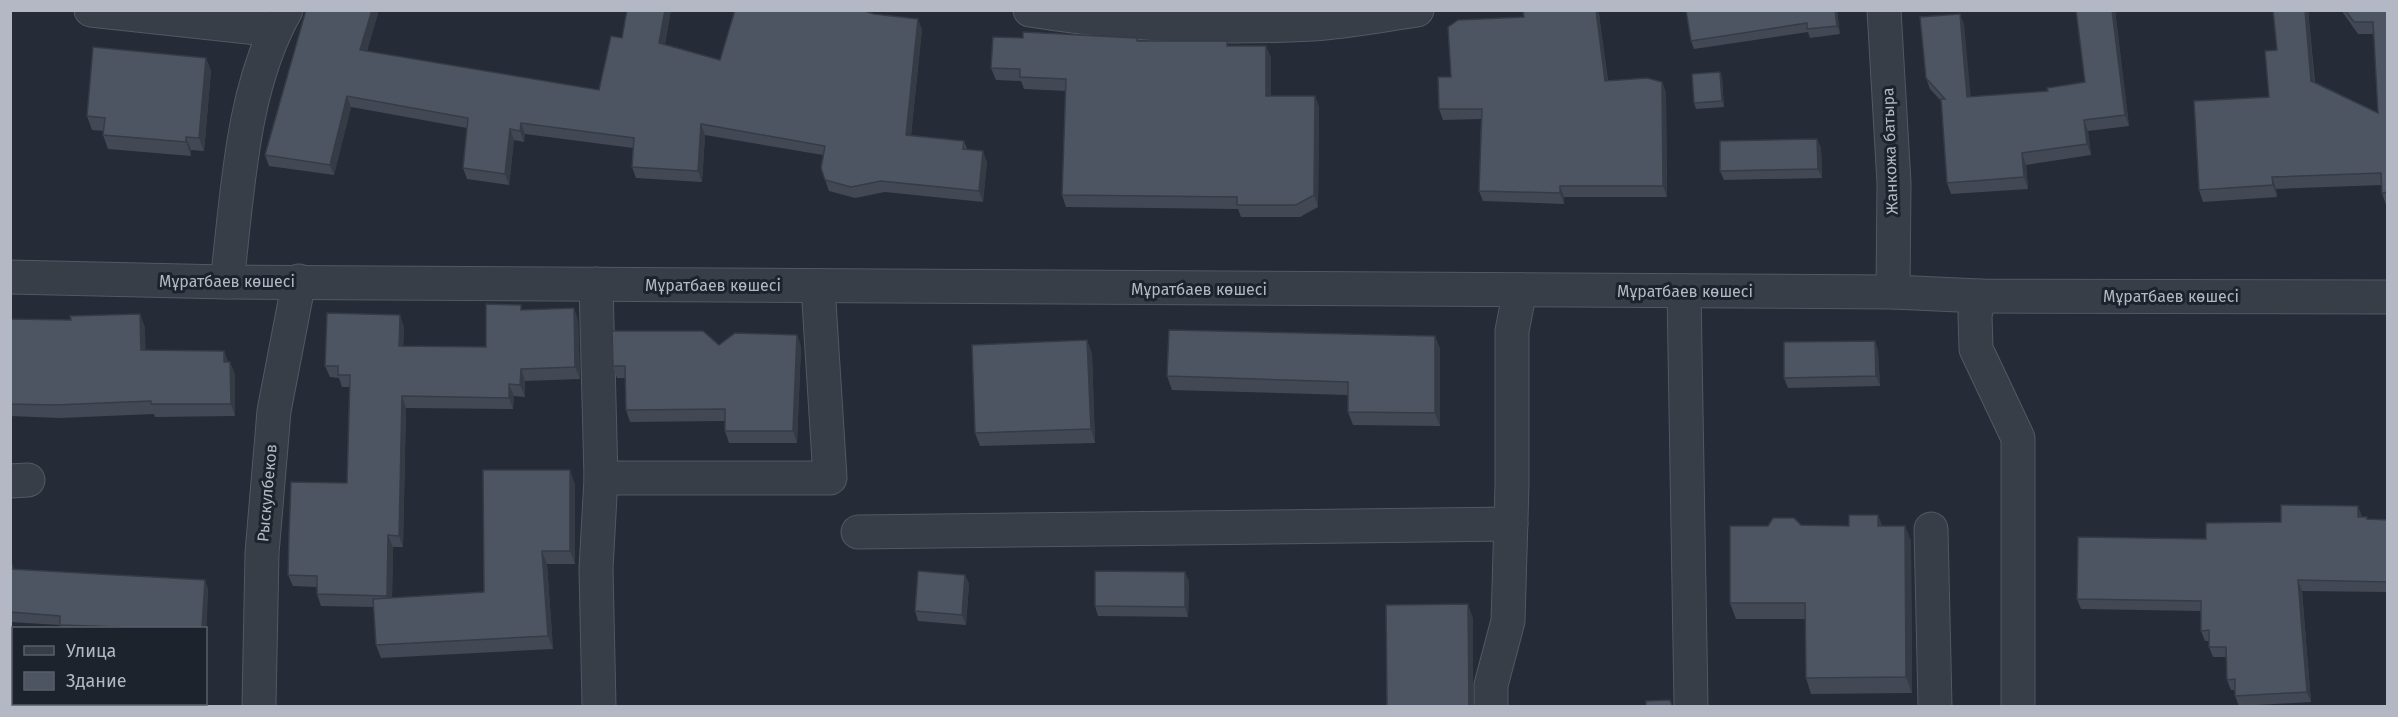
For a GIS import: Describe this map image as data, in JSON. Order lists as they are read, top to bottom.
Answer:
{
  "streets": {
    "street": ["Жанкожа батыра", "Мұратбаев көшесі", "Рыскулбеков"]
  },
  "crossings": [
    ["Жанкожа батыра", "Мұратбаев көшесі"],
    ["Мұратбаев көшесі", "Рыскулбеков"]
  ],
  "legend": ["Улица", "Здание"]
}
